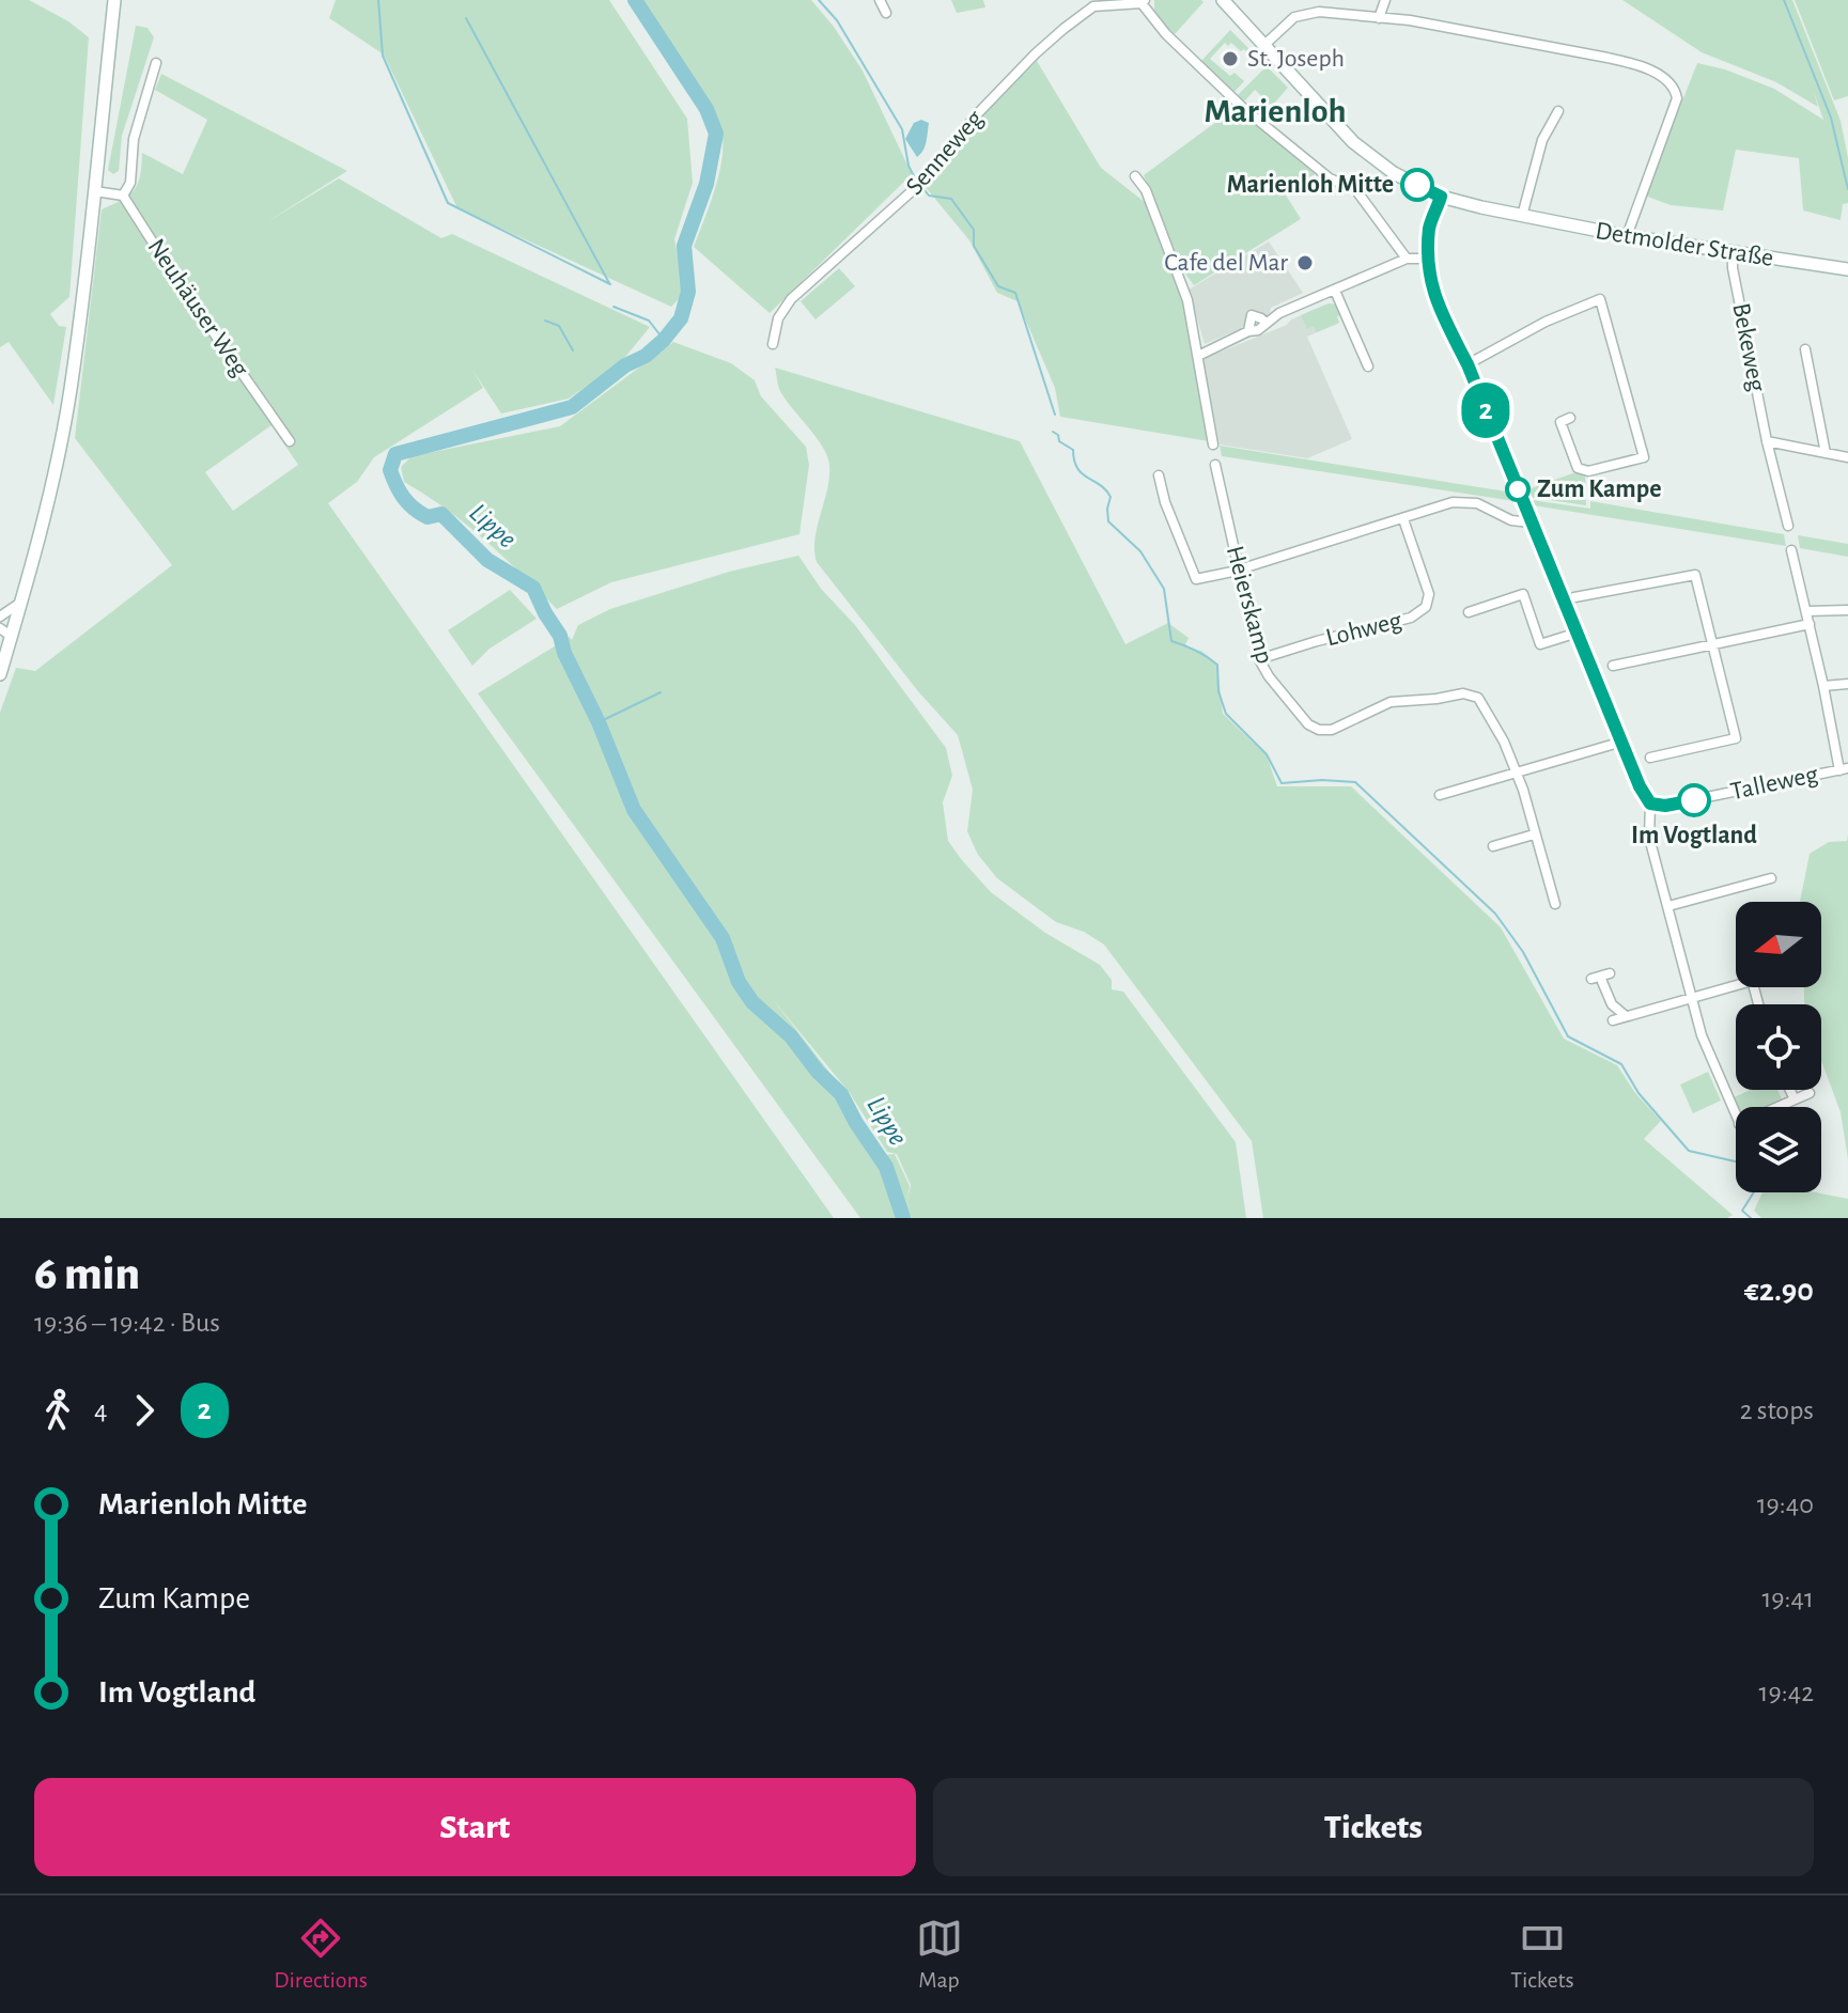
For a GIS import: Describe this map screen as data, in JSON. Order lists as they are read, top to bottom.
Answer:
{
  "streets": {
    "street": [
      "Senneweg",
      "Detmolder Straße",
      "Neuhäuser Weg",
      "Bekeweg",
      "Heierskamp",
      "Lohweg",
      "Talleweg"
    ]
  },
  "crossings": [
    ["Detmolder Straße", "Bekeweg"],
    ["Heierskamp", "Lohweg"]
  ],
  "districts": ["Marienloh"],
  "water": ["Lippe"],
  "places": [
    "St. Joseph",
    "Marienloh Mitte",
    "Cafe del Mar",
    "Zum Kampe",
    "Im Vogtland"
  ],
  "lines": ["bus line 2"],
  "north": "left",
  "page": {
    "on_map": "2",
    "heading": ["6 min", "19:36 – 19:42 · Bus", "€2.90"],
    "legs": ["4", "2", "2 stops"],
    "list": [
      {
        "name": "Marienloh Mitte",
        "value": "19:40"
      },
      {
        "name": "Zum Kampe",
        "value": "19:41"
      },
      {
        "name": "Im Vogtland",
        "value": "19:42"
      }
    ],
    "buttons": ["Start", "Tickets"],
    "tabs": ["Directions", "Map", "Tickets"]
  }
}
